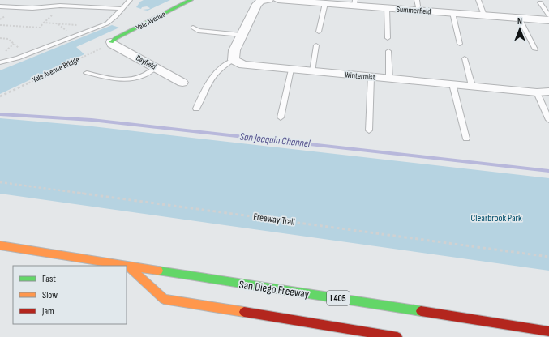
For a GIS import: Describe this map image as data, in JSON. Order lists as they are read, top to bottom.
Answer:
{
  "streets": {
    "main road": ["Yale Avenue", "San Diego Freeway", "I 405"],
    "street": ["Summerfield", "Bayfield", "Wintermist"],
    "path": ["Yale Avenue Bridge", "Freeway Trail"]
  },
  "crossings": [
    ["Yale Avenue", "Bayfield"],
    ["Yale Avenue", "Yale Avenue Bridge"],
    ["Bayfield", "Yale Avenue Bridge"]
  ],
  "water": ["San Joaquin Channel"],
  "parks": ["Clearbrook Park"],
  "legend": ["Fast", "Slow", "Jam"],
  "north": "top"
}
